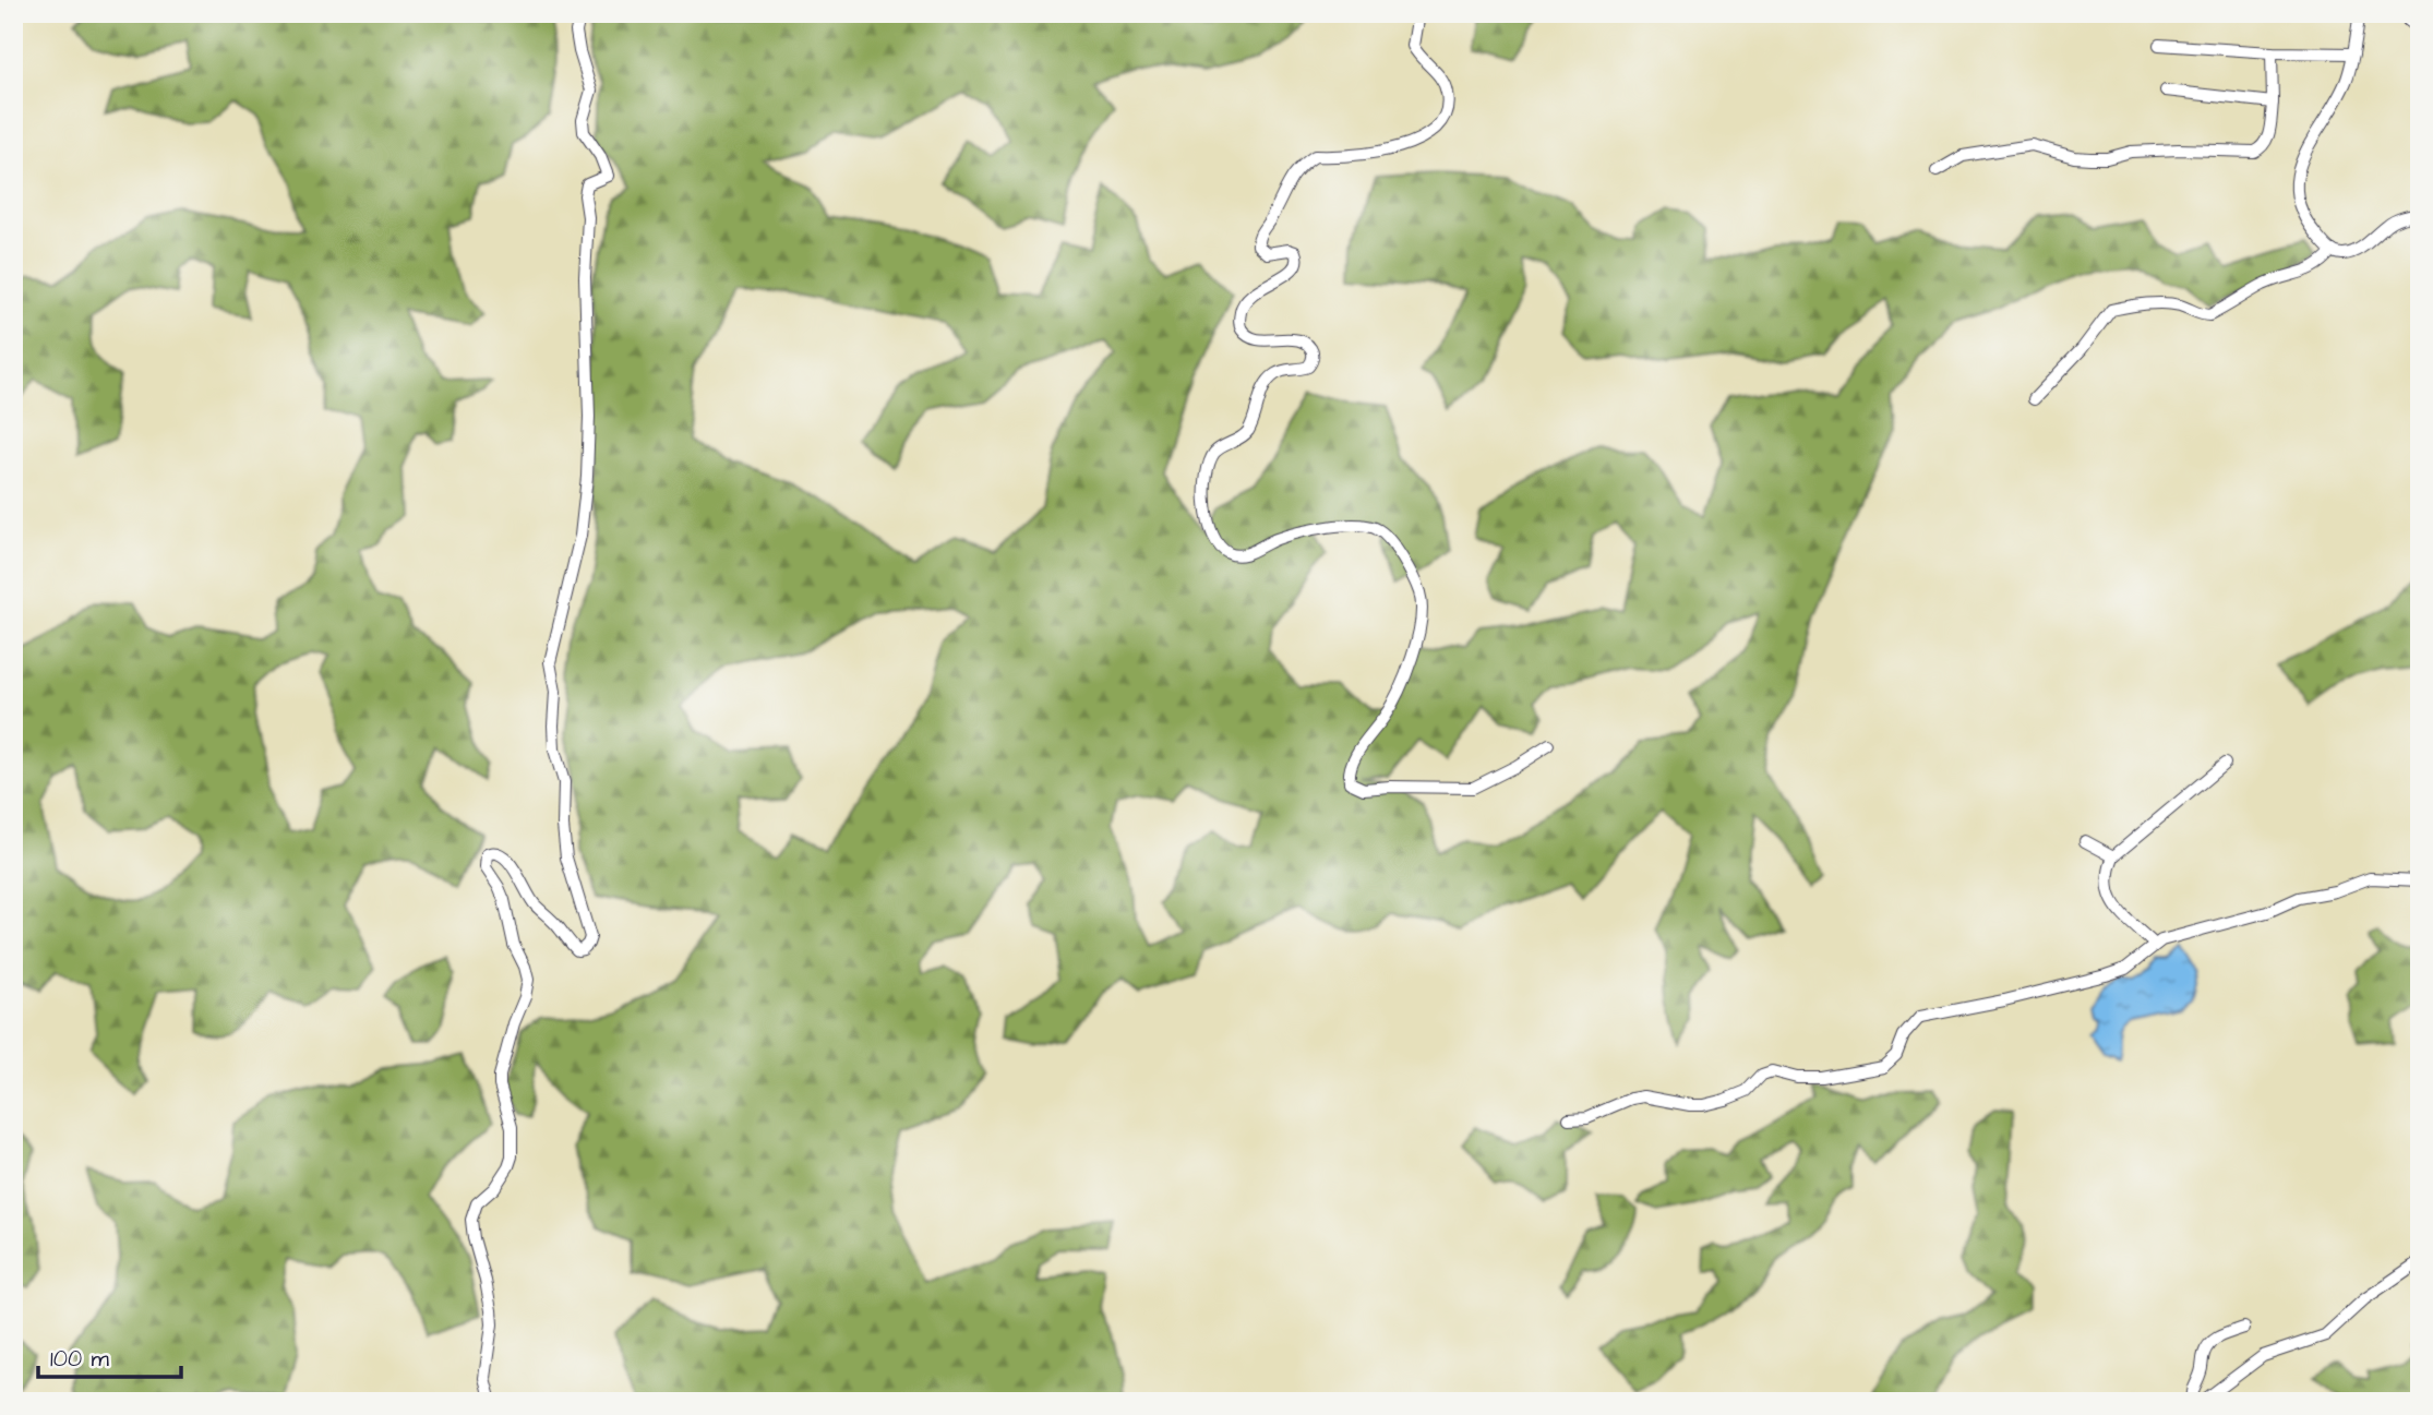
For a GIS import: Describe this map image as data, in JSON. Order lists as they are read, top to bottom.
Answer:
{
  "scale_bar": "100 m"
}
